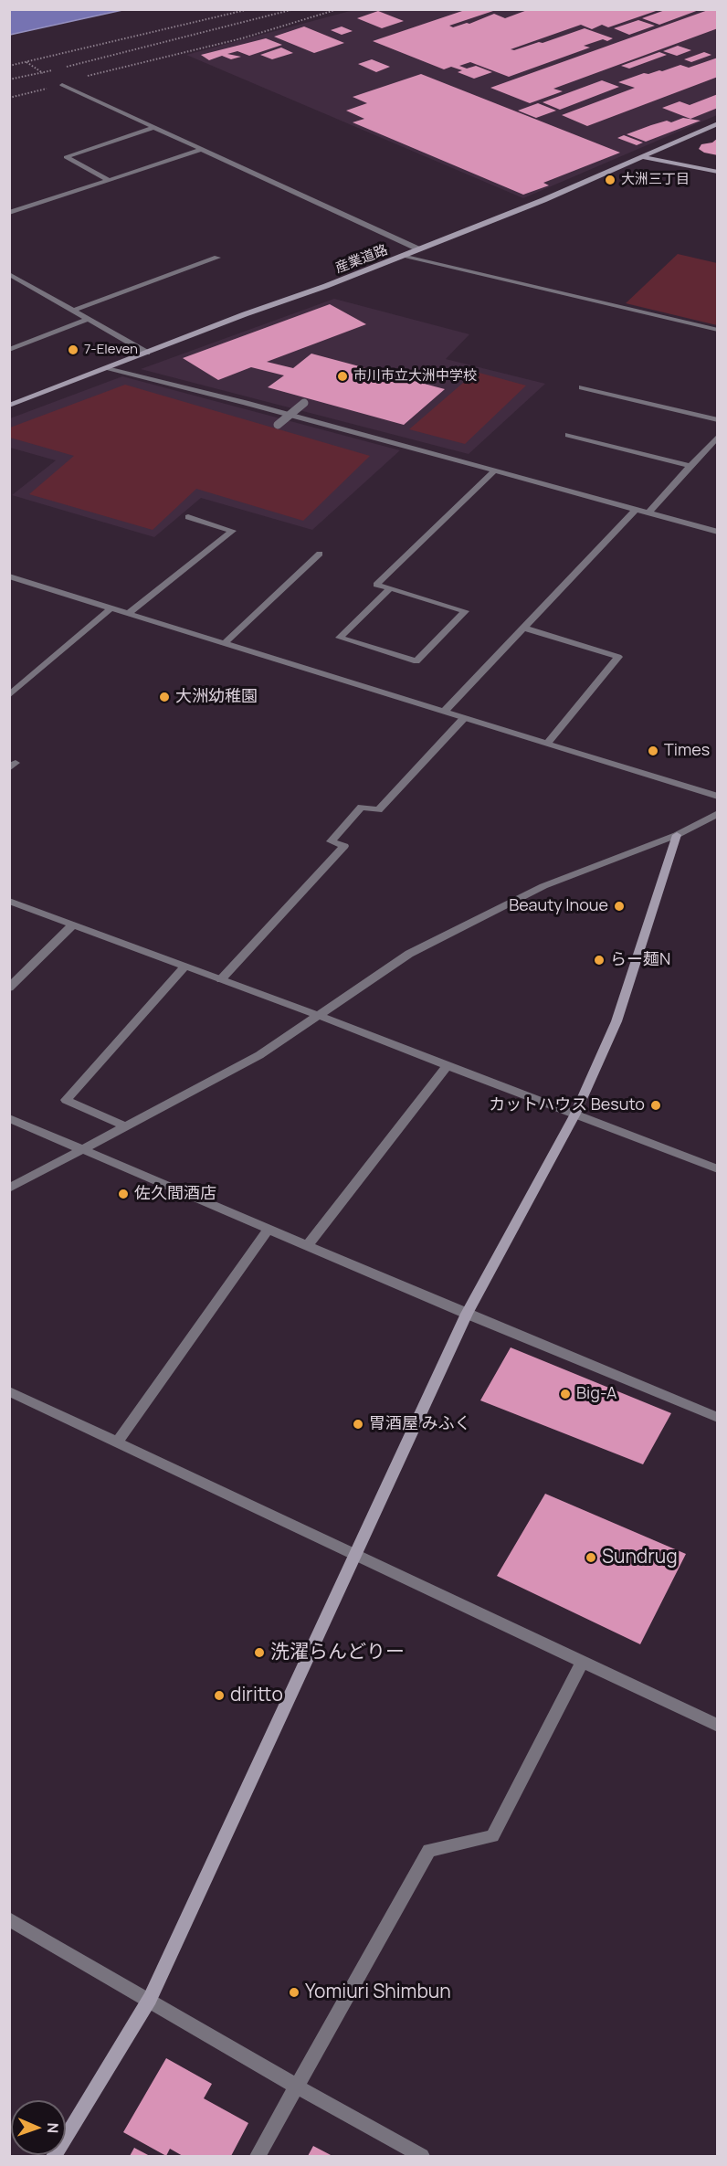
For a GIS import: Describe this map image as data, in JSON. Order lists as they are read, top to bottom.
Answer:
{
  "streets": {
    "street": ["産業道路"]
  },
  "places": [
    "大洲三丁目",
    "7-Eleven",
    "市川市立大洲中学校",
    "大洲幼稚園",
    "Times",
    "Beauty Inoue",
    "らー麺N",
    "カットハウス Besuto",
    "佐久間酒店",
    "Big-A",
    "胃酒屋 みふく",
    "Sundrug",
    "洗濯らんどりー",
    "diritto",
    "Yomiuri Shimbun"
  ],
  "north": "right"
}
